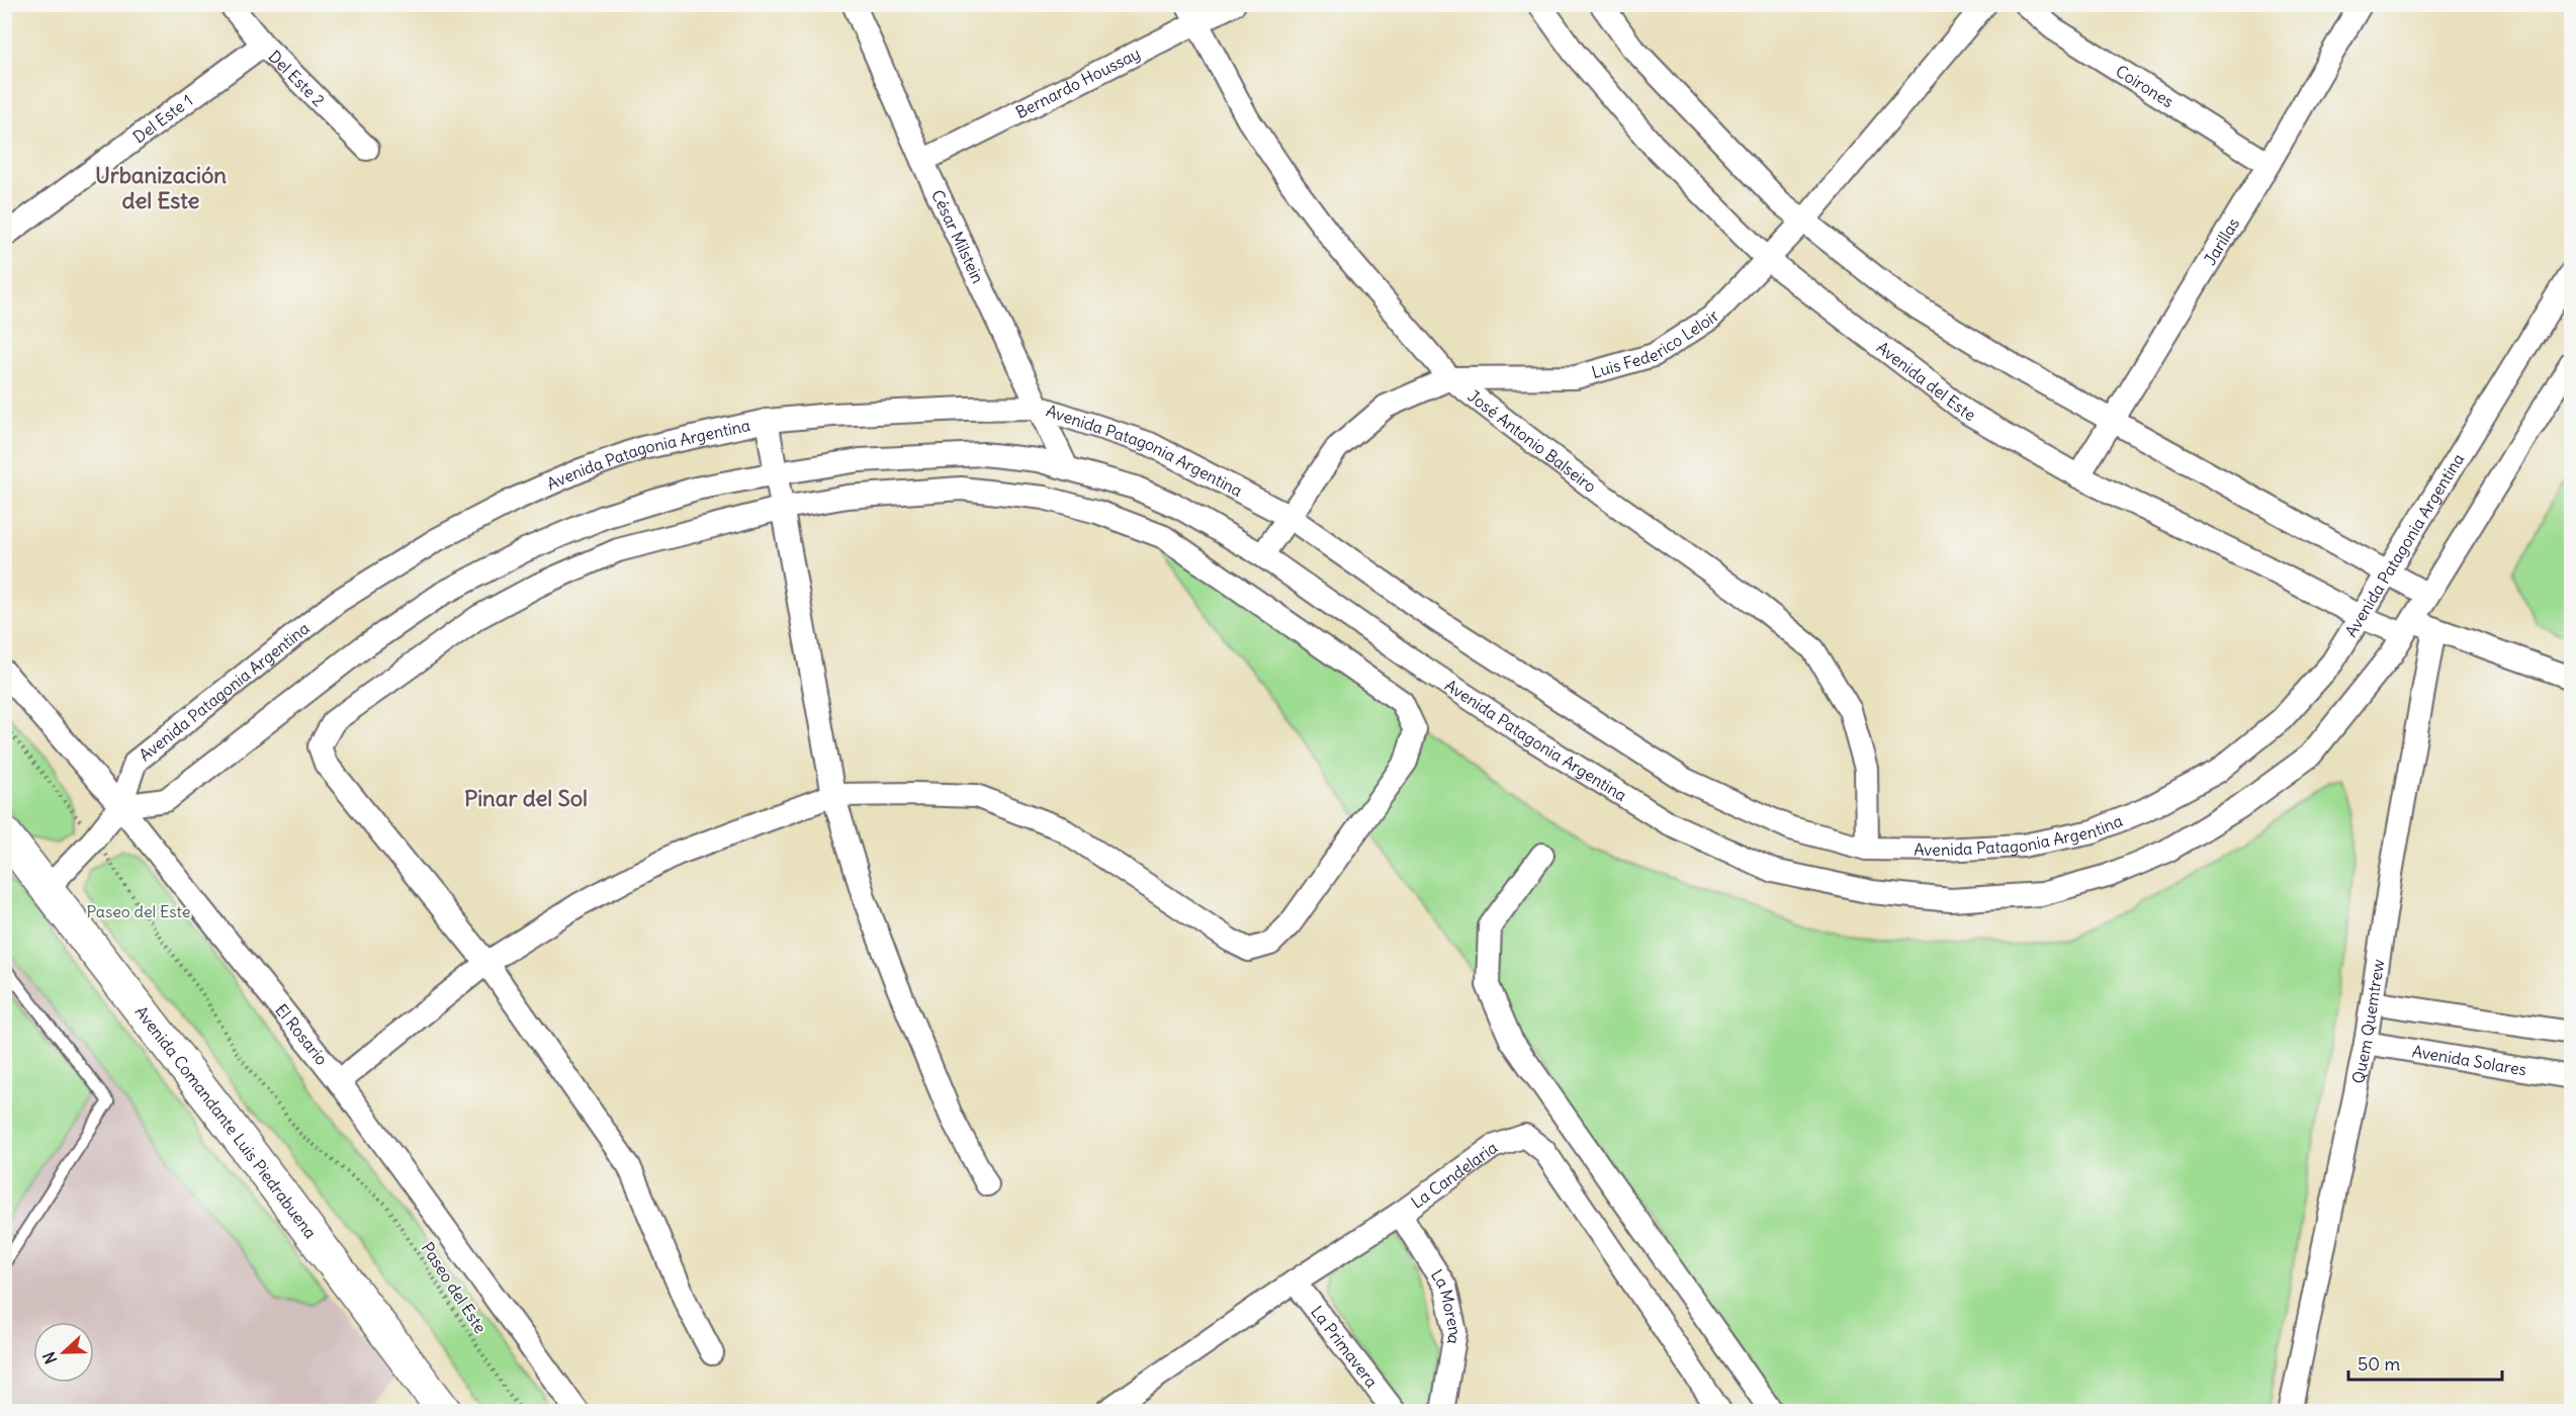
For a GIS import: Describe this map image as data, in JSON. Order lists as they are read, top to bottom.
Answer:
{
  "streets": {
    "main road": ["Avenida Comandante Luis Piedrabuena"],
    "street": [
      "Del Este 2",
      "Bernardo Houssay",
      "Coirones",
      "Del Este 1",
      "César Milstein",
      "Jarillas",
      "Luis Federico Leloir",
      "Avenida del Este",
      "José Antonio Balseiro",
      "Avenida Patagonia Argentina",
      "Quem Quemtrew",
      "El Rosario",
      "Avenida Solares",
      "La Candelaria",
      "La Morena",
      "La Primavera"
    ],
    "path": ["Paseo del Este"]
  },
  "crossings": [
    ["Del Este 2", "Del Este 1"],
    ["Bernardo Houssay", "César Milstein"],
    ["Bernardo Houssay", "José Antonio Balseiro"],
    ["Coirones", "Jarillas"],
    ["César Milstein", "Avenida Patagonia Argentina"],
    ["Jarillas", "Avenida del Este"],
    ["Luis Federico Leloir", "Avenida del Este"],
    ["Luis Federico Leloir", "José Antonio Balseiro"],
    ["Luis Federico Leloir", "Avenida Patagonia Argentina"],
    ["Avenida del Este", "Avenida Patagonia Argentina"],
    ["Avenida del Este", "Quem Quemtrew"],
    ["José Antonio Balseiro", "Avenida Patagonia Argentina"],
    ["Avenida Patagonia Argentina", "El Rosario"],
    ["Quem Quemtrew", "Avenida Solares"],
    ["La Candelaria", "La Morena"],
    ["La Candelaria", "La Primavera"]
  ],
  "districts": ["Urbanización del Este", "Pinar del Sol"],
  "parks": ["Paseo del Este"],
  "scale_bar": "50 m",
  "north": "left"
}
